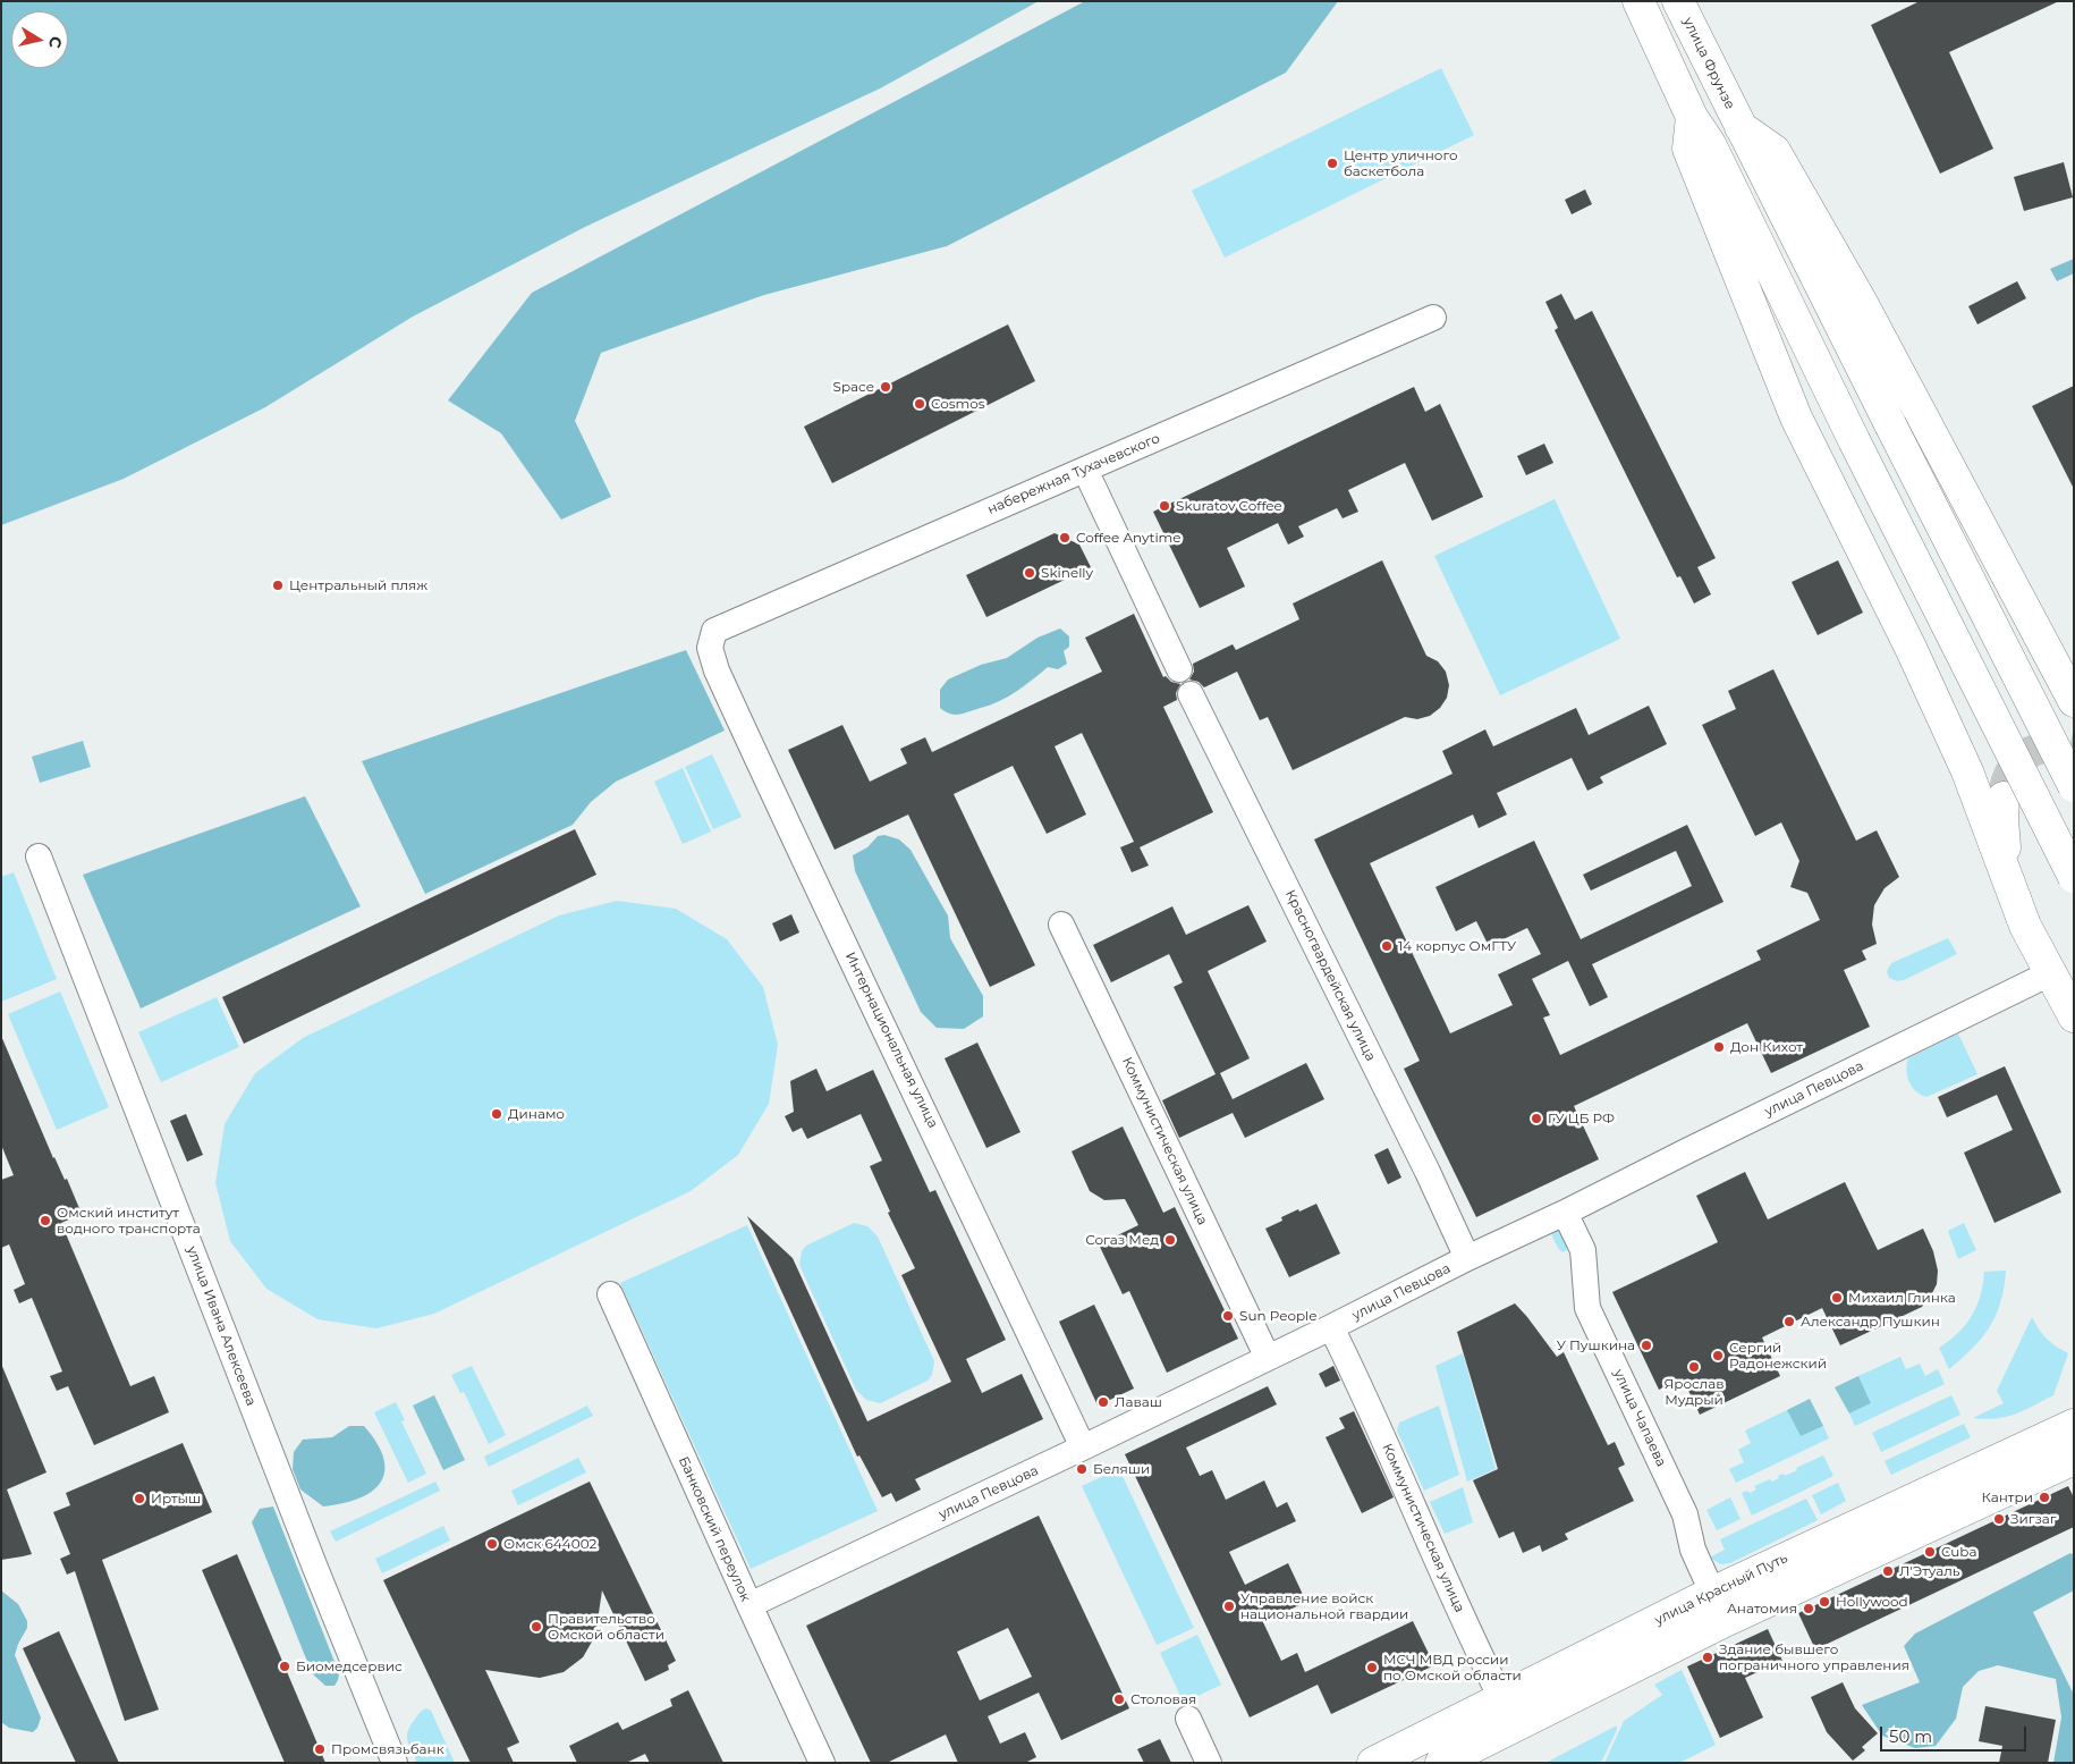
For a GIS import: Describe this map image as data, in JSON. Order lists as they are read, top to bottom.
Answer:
{
  "streets": {
    "main road": ["улица Фрунзе", "улица Красный Путь"],
    "street": [
      "набережная Тухачевского",
      "Красногвардейская улица",
      "Интернациональная улица",
      "улица Певцова",
      "Коммунистическая улица",
      "улица Ивана Алексеева",
      "улица Чапаева",
      "Банковский переулок"
    ]
  },
  "crossings": [
    ["набережная Тухачевского", "Интернациональная улица"],
    ["Красногвардейская улица", "улица Певцова"],
    ["Интернациональная улица", "улица Певцова"],
    ["улица Певцова", "Коммунистическая улица"],
    ["улица Певцова", "улица Чапаева"],
    ["улица Певцова", "Банковский переулок"],
    ["Коммунистическая улица", "улица Красный Путь"],
    ["улица Чапаева", "улица Красный Путь"]
  ],
  "places": [
    "Центр уличного баскетбола",
    "Space",
    "Cosmos",
    "Skuratov Coffee",
    "Coffee Anytime",
    "Skinelly",
    "Центральный пляж",
    "14 корпус ОмГТУ",
    "Дон Кихот",
    "Динамо",
    "ГУ ЦБ РФ",
    "Омский институт водного транспорта",
    "Согаз Мед",
    "Михаил Глинка",
    "Sun People",
    "Александр Пушкин",
    "У Пушкина",
    "Сергий Радонежский",
    "Ярослав Мудрый",
    "Лаваш",
    "Беляши",
    "Кантри",
    "Иртыш",
    "Зигзаг",
    "Омск 644002",
    "Cuba",
    "Л'Этуаль",
    "Hollywood",
    "Управление войск национальной гвардии",
    "Анатомия",
    "Правительство Омской области",
    "Здание бывшего пограничного управления",
    "Биомедсервис",
    "МСЧ МВД россии по Омской области",
    "Столовая",
    "Промсвязьбанк"
  ],
  "scale_bar": "50 m",
  "north": "right"
}
